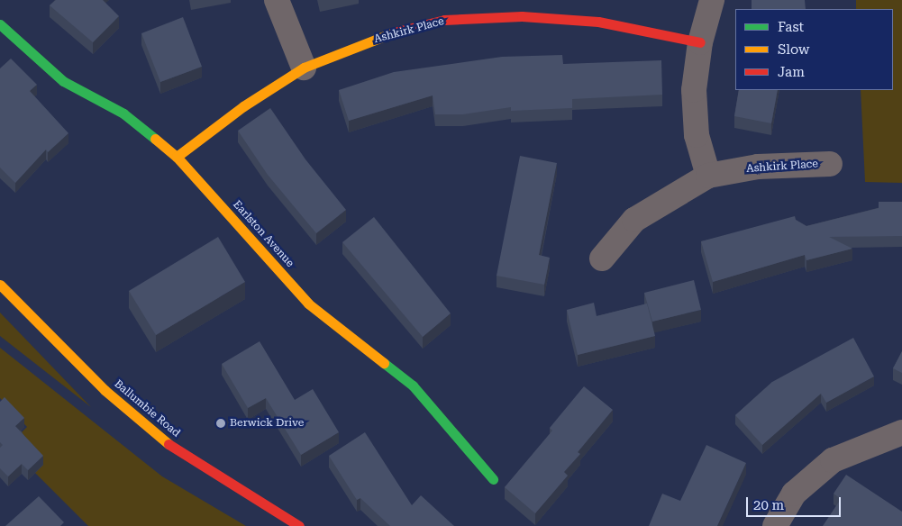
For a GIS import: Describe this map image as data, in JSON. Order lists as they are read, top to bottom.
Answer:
{
  "streets": {
    "street": ["Ashkirk Place", "Earlston Avenue", "Ballumbie Road"]
  },
  "crossings": [
    ["Ashkirk Place", "Earlston Avenue"]
  ],
  "places": ["Berwick Drive"],
  "legend": ["Fast", "Slow", "Jam"],
  "scale_bar": "20 m"
}
